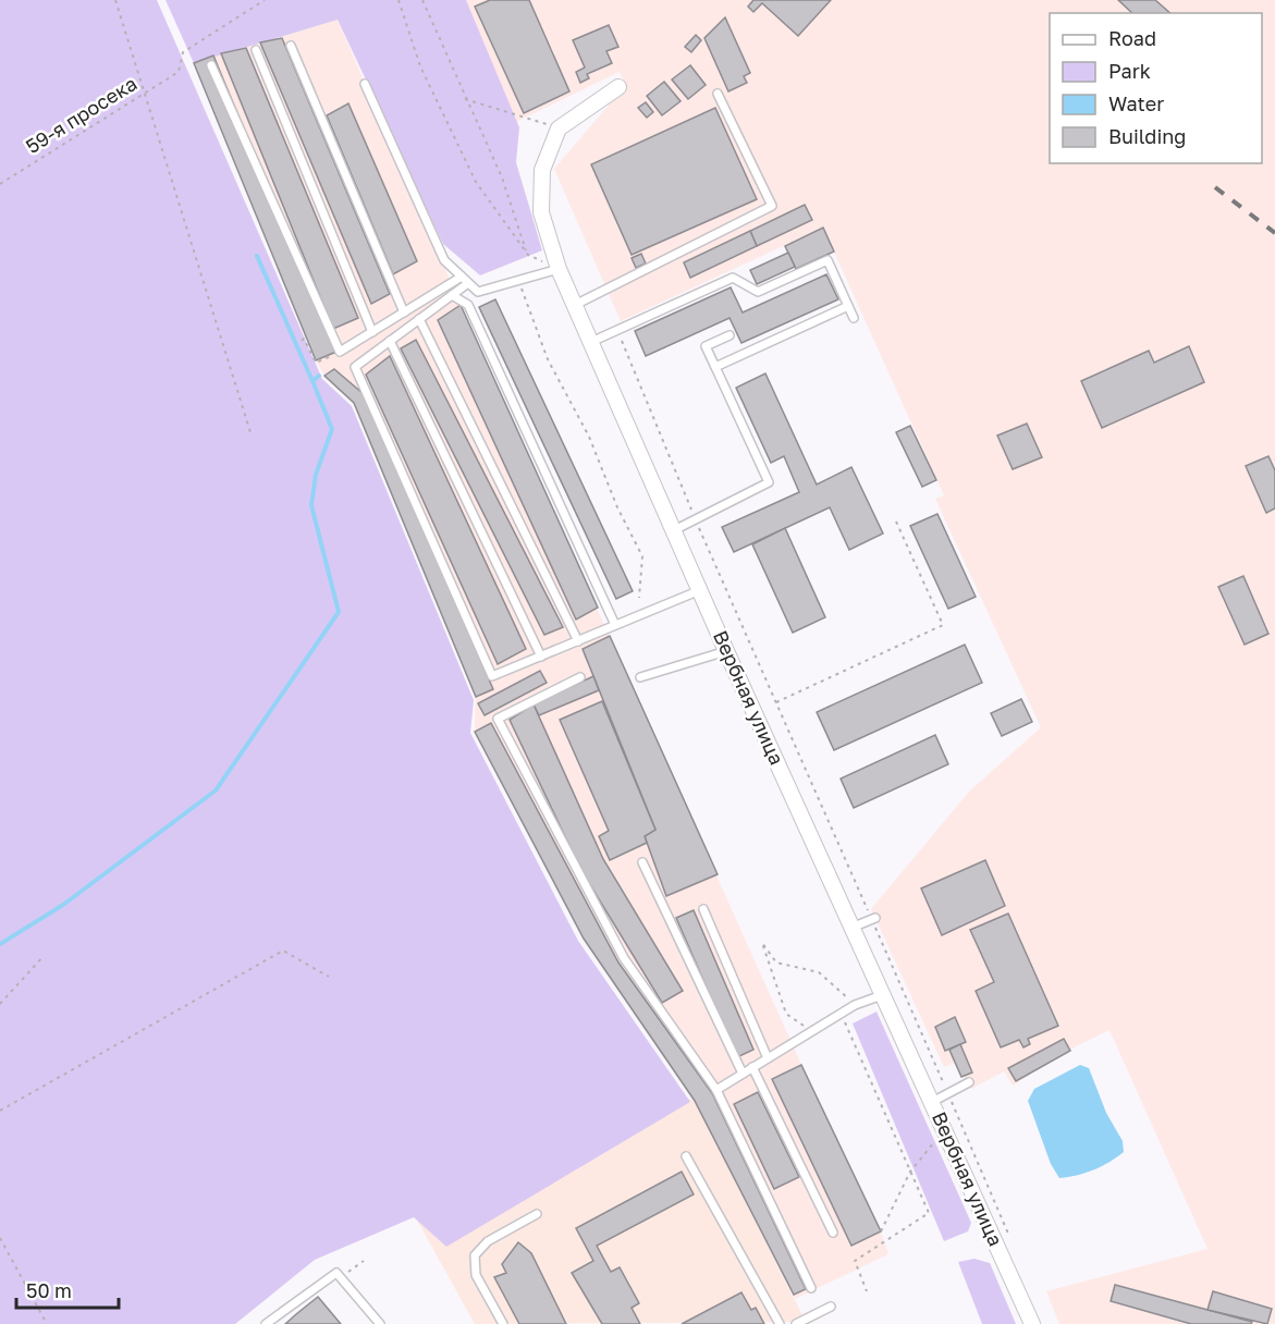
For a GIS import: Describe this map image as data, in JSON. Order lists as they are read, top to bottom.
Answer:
{
  "streets": {
    "street": ["Вербная улица"],
    "path": ["59-я просека"]
  },
  "legend": [
    "Road",
    "Park",
    "Water",
    "Building"
  ],
  "scale_bar": "50 m"
}
